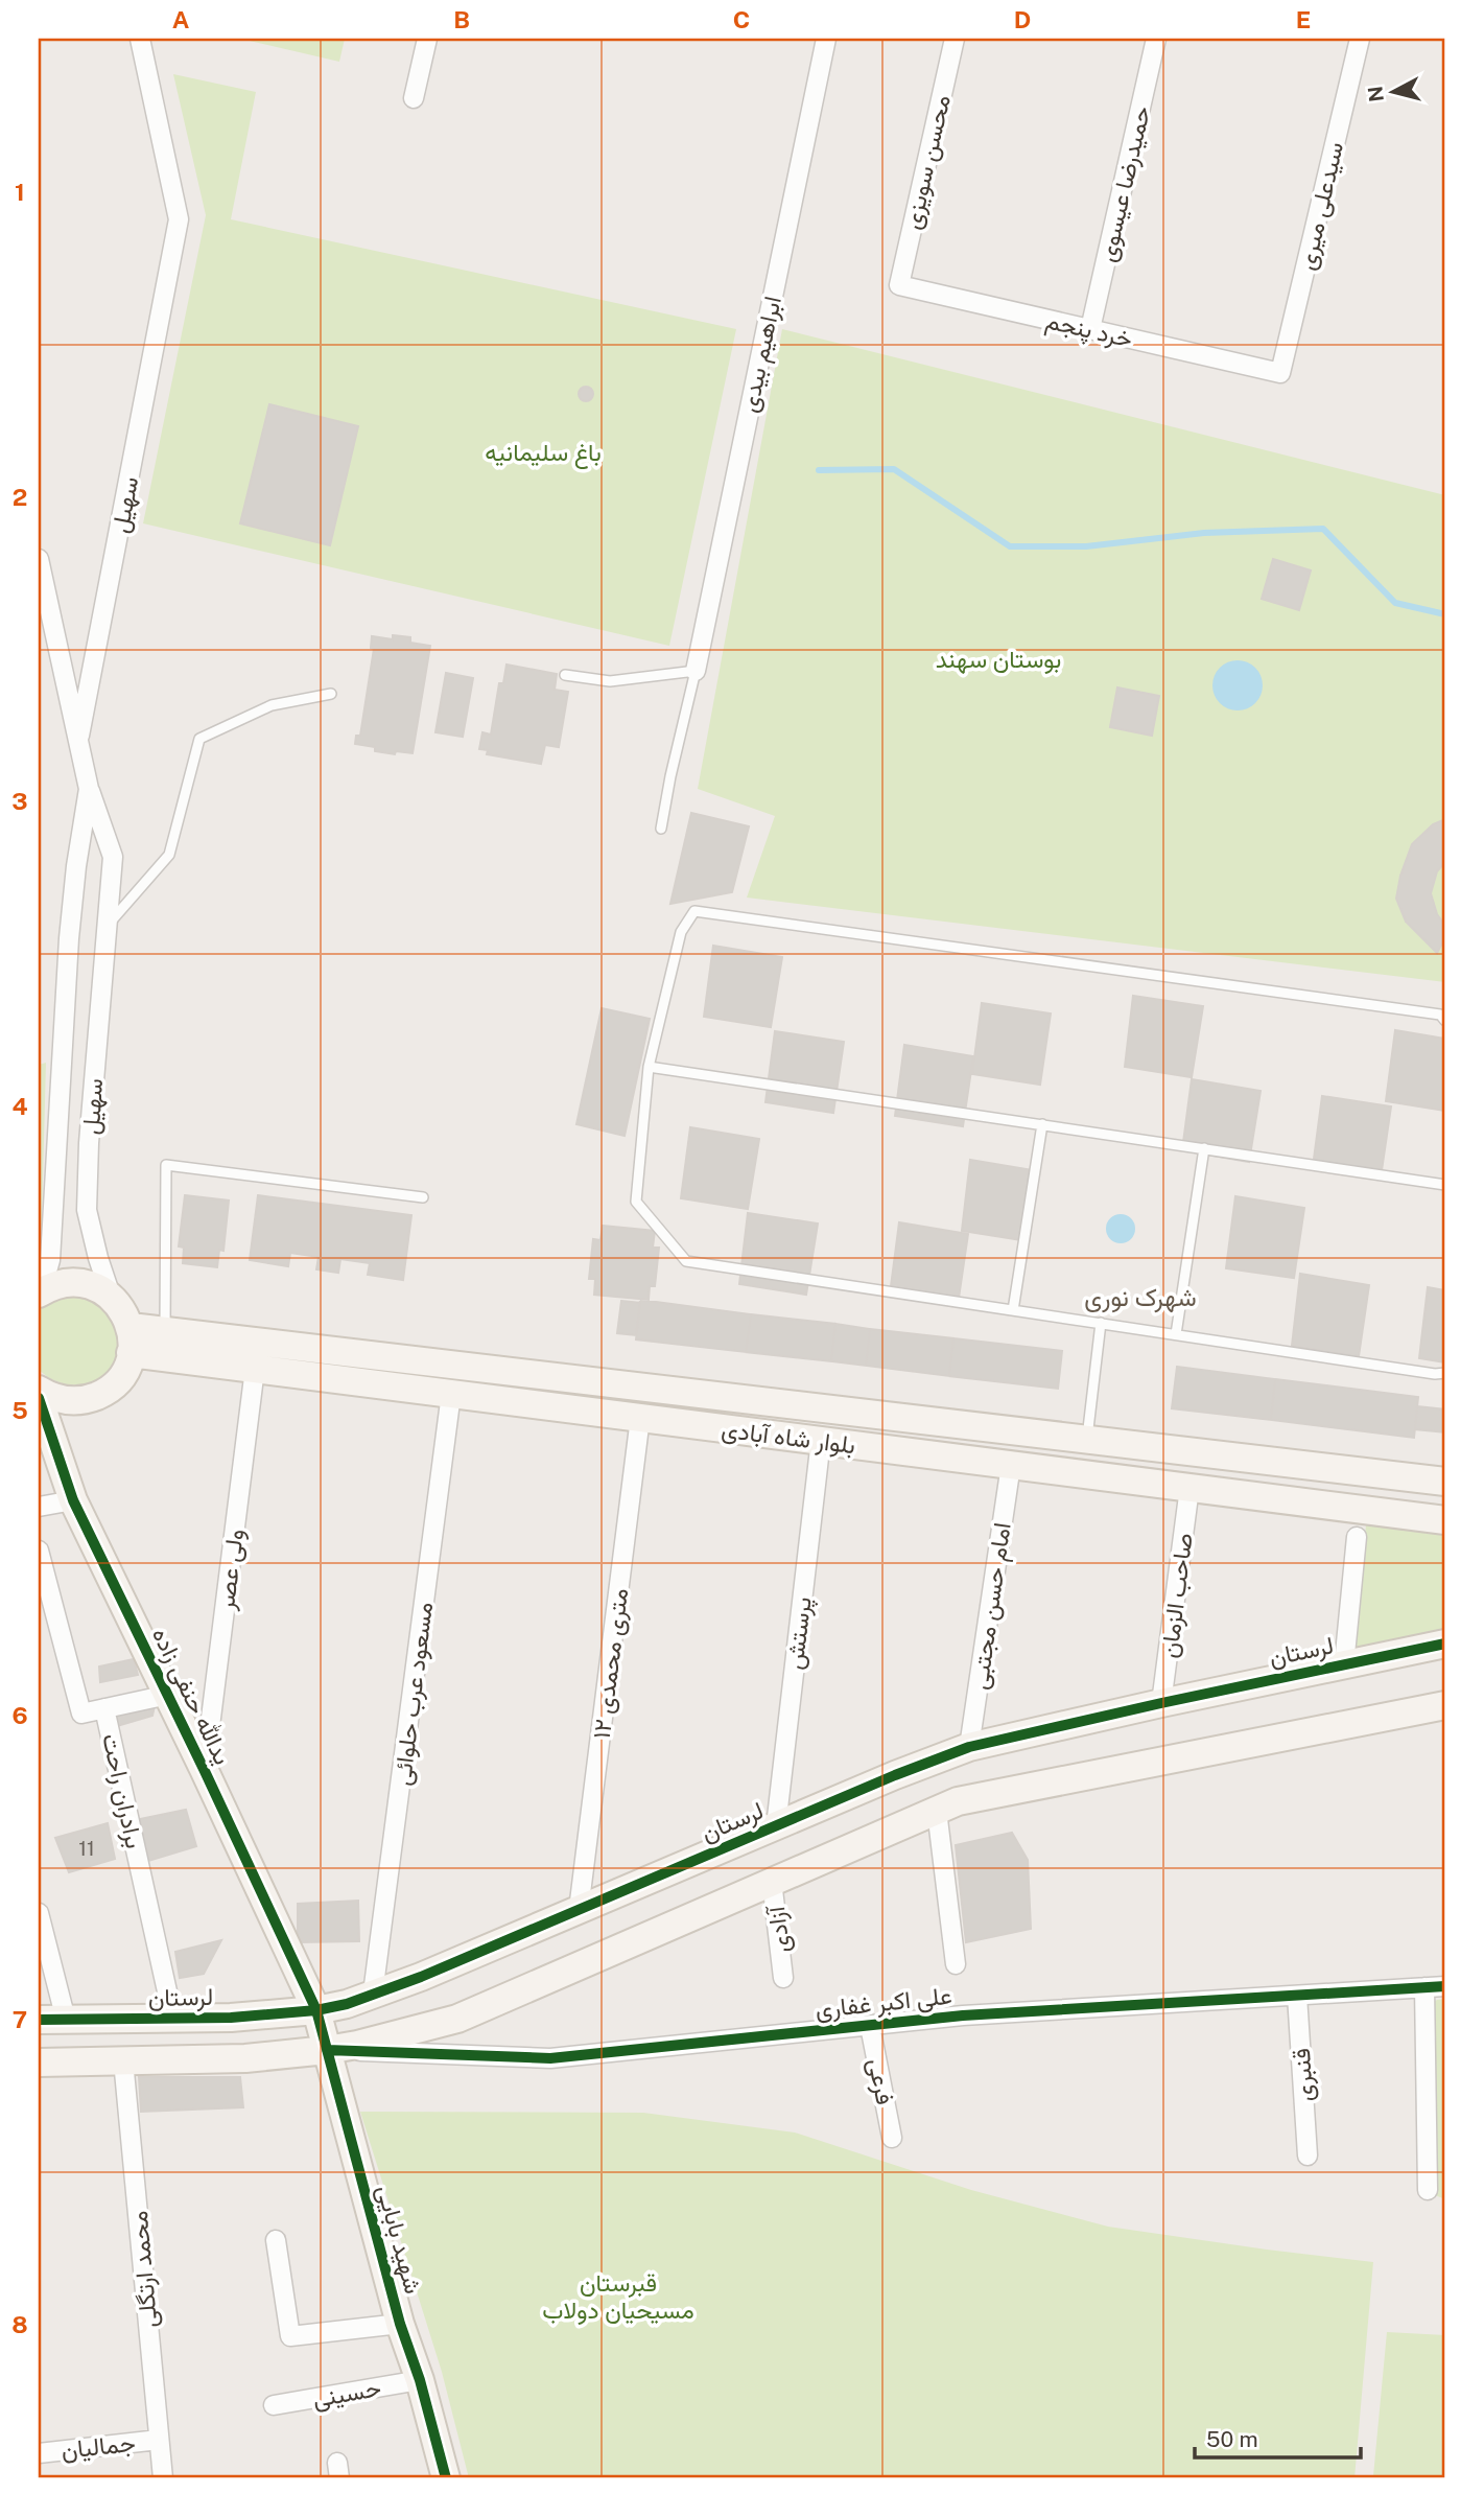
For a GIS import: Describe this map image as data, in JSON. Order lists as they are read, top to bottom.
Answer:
{
  "streets": {
    "street": [
      "محسن سویزی",
      "حمیدرضا عیسوی",
      "سیدعلی میری",
      "خرد پنجم",
      "ابراهیم بیدی",
      "سهیل",
      "بلوار شاه آبادی",
      "ولی عصر",
      "صاحب الزمان",
      "امام حسن مجتبی",
      "پرستش",
      "لرستان",
      "۱۲ متری محمدی",
      "مسعود عرب حلوائی",
      "یدالله حنفی زاده",
      "برادران راحت",
      "آزادی",
      "علی اکبر غفاری",
      "قنبری",
      "فرعی",
      "شهید بابایی",
      "محمد ارتگلی",
      "حسینی",
      "جمالیان"
    ]
  },
  "crossings": [
    ["محسن سویزی", "خرد پنجم"],
    ["حمیدرضا عیسوی", "خرد پنجم"],
    ["سیدعلی میری", "خرد پنجم"],
    ["بلوار شاه آبادی", "ولی عصر"],
    ["بلوار شاه آبادی", "صاحب الزمان"],
    ["بلوار شاه آبادی", "امام حسن مجتبی"],
    ["بلوار شاه آبادی", "پرستش"],
    ["بلوار شاه آبادی", "۱۲ متری محمدی"],
    ["بلوار شاه آبادی", "مسعود عرب حلوائی"],
    ["ولی عصر", "یدالله حنفی زاده"],
    ["صاحب الزمان", "لرستان"],
    ["امام حسن مجتبی", "لرستان"],
    ["پرستش", "لرستان"],
    ["لرستان", "۱۲ متری محمدی"],
    ["لرستان", "مسعود عرب حلوائی"],
    ["لرستان", "یدالله حنفی زاده"],
    ["لرستان", "برادران راحت"],
    ["لرستان", "شهید بابایی"],
    ["یدالله حنفی زاده", "شهید بابایی"],
    ["علی اکبر غفاری", "قنبری"],
    ["علی اکبر غفاری", "فرعی"],
    ["علی اکبر غفاری", "شهید بابایی"],
    ["شهید بابایی", "حسینی"],
    ["محمد ارتگلی", "جمالیان"]
  ],
  "districts": ["شهرک نوری"],
  "parks": ["باغ سلیمانیه", "بوستان سهند", "قبرستان مسیحیان دولاب"],
  "house_numbers": ["11"],
  "scale_bar": "50 m",
  "north": "left",
  "grid": {
    "columns": [
      "A",
      "B",
      "C",
      "D",
      "E"
    ],
    "rows": [
      "1",
      "2",
      "3",
      "4",
      "5",
      "6",
      "7",
      "8"
    ]
  }
}
